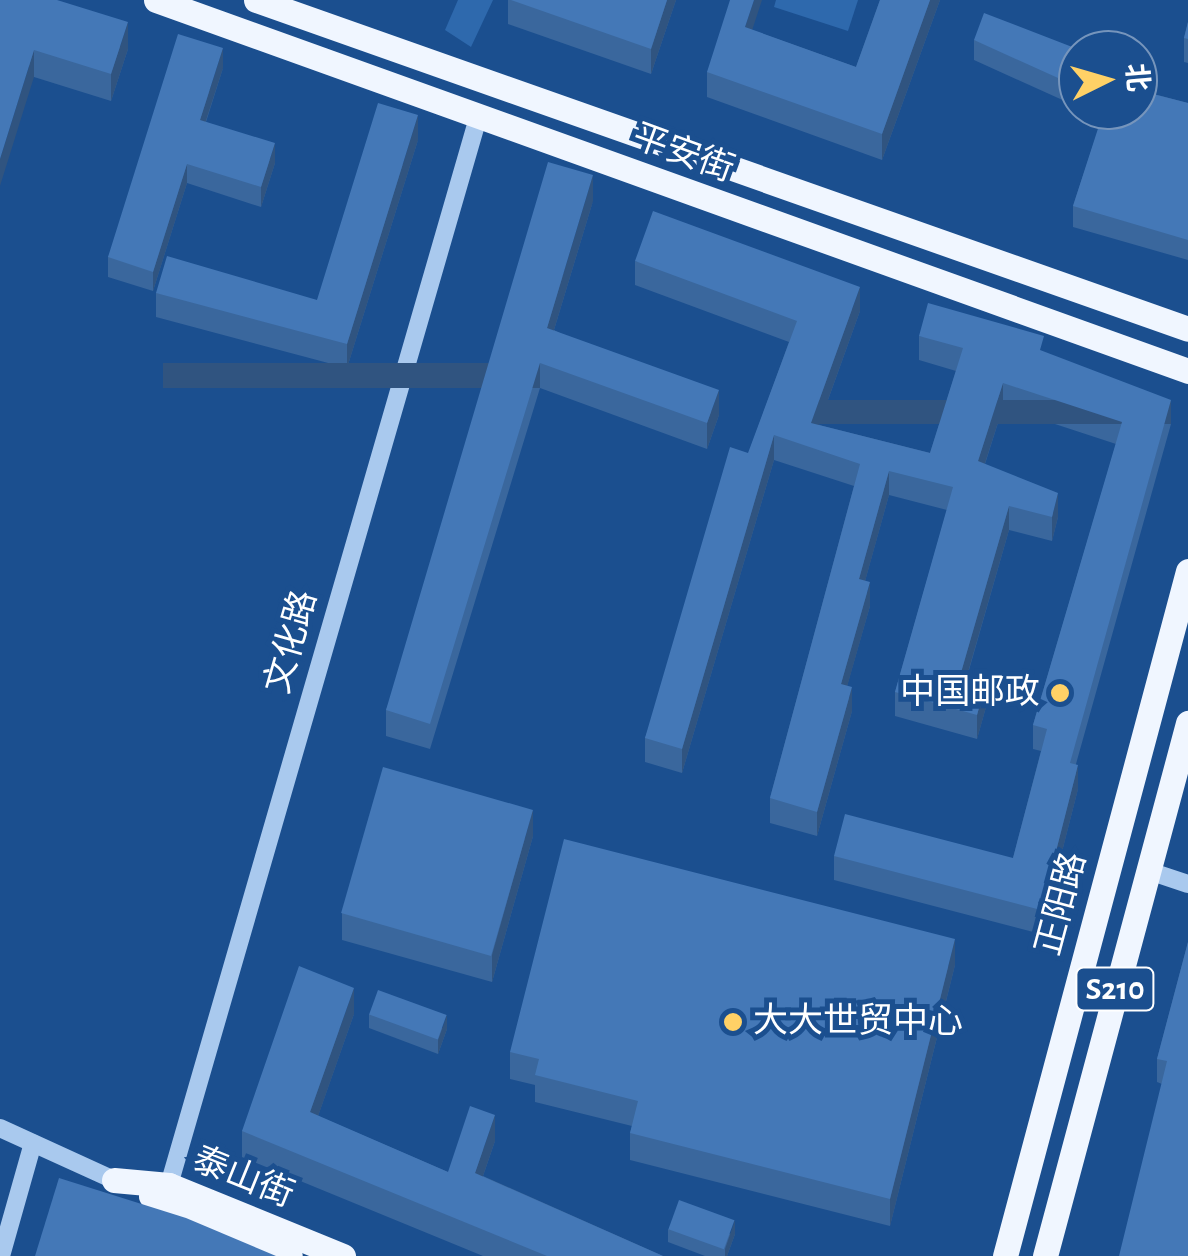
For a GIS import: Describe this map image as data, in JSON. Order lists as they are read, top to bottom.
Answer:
{
  "streets": {
    "main road": [
      "平安街",
      "正阳路",
      "S210",
      "泰山街"
    ],
    "street": ["文化路"]
  },
  "crossings": [
    ["平安街", "文化路"],
    ["文化路", "泰山街"]
  ],
  "places": ["中国邮政", "大大世贸中心"],
  "north": "right"
}
